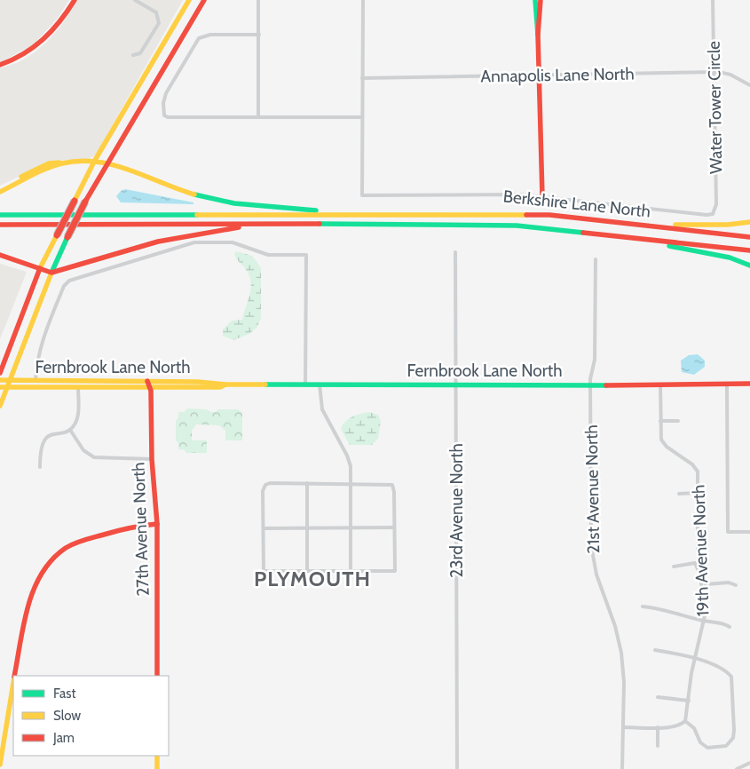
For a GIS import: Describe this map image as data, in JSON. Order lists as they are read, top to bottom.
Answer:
{
  "streets": {
    "main road": ["Fernbrook Lane North", "27th Avenue North"],
    "street": [
      "Annapolis Lane North",
      "Water Tower Circle",
      "Berkshire Lane North",
      "21st Avenue North",
      "23rd Avenue North",
      "19th Avenue North"
    ]
  },
  "crossings": [
    ["Annapolis Lane North", "Water Tower Circle"],
    ["Water Tower Circle", "Berkshire Lane North"],
    ["Fernbrook Lane North", "21st Avenue North"],
    ["Fernbrook Lane North", "23rd Avenue North"],
    ["Fernbrook Lane North", "27th Avenue North"],
    ["Fernbrook Lane North", "19th Avenue North"]
  ],
  "districts": ["PLYMOUTH"],
  "legend": ["Fast", "Slow", "Jam"]
}
